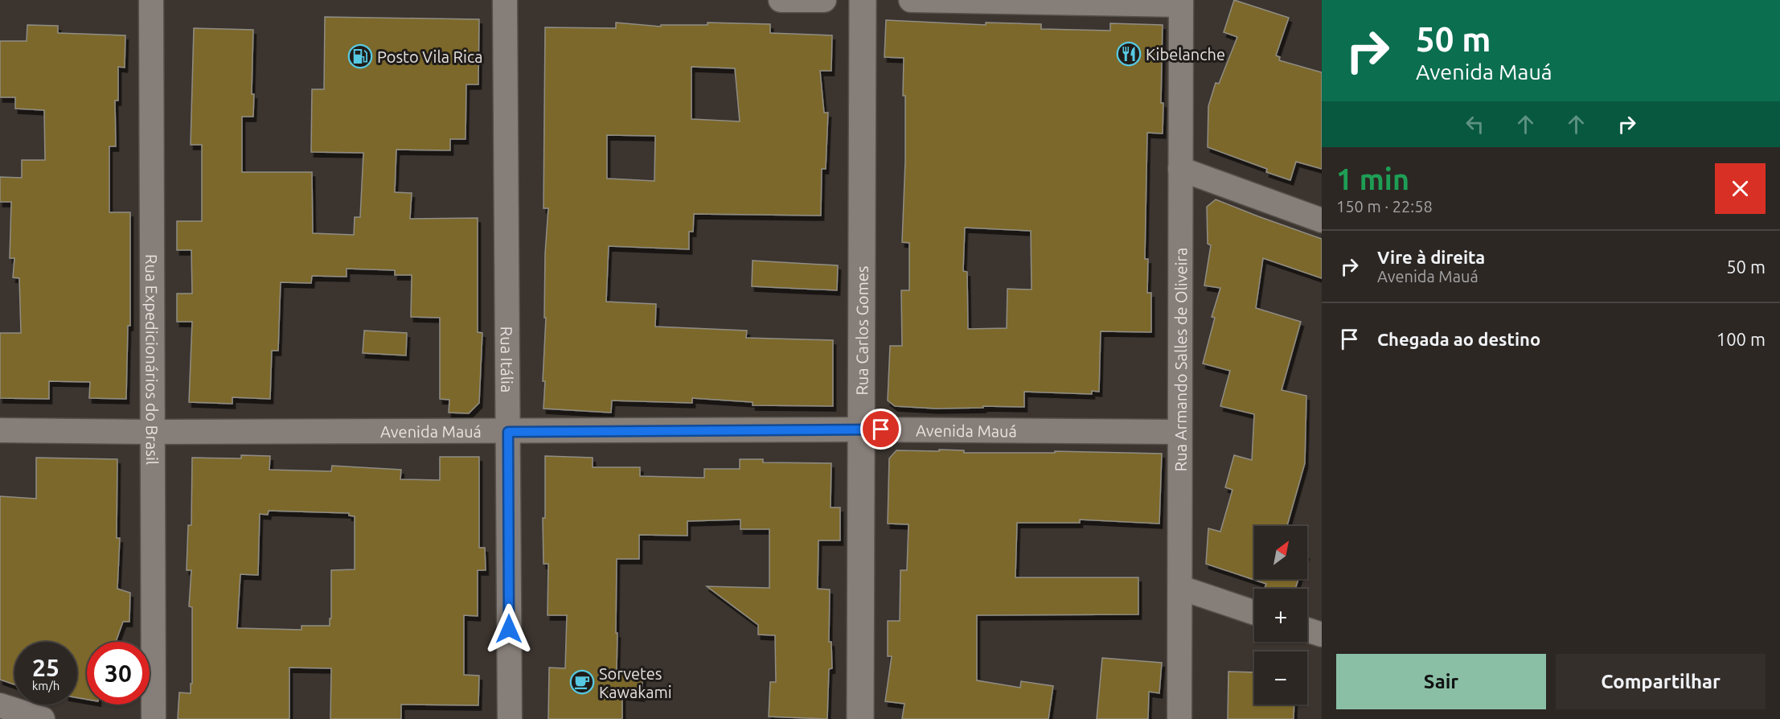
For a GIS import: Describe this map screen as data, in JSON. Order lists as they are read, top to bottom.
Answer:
{
  "streets": {
    "street": [
      "Rua Carlos Gomes",
      "Rua Expedicionários do Brasil",
      "Rua Itália",
      "Rua Armando Salles de Oliveira",
      "Avenida Mauá"
    ]
  },
  "crossings": [
    ["Rua Carlos Gomes", "Avenida Mauá"],
    ["Rua Expedicionários do Brasil", "Avenida Mauá"],
    ["Rua Itália", "Avenida Mauá"],
    ["Rua Armando Salles de Oliveira", "Avenida Mauá"]
  ],
  "places": {
    "restaurant": ["Kibelanche"],
    "fuel station": ["Posto Vila Rica"],
    "cafe": ["Sorvetes Kawakami"]
  },
  "north": "top right",
  "page": {
    "turn": ["50 m", "Avenida Mauá"],
    "heading": ["1 min", "150 m · 22:58"],
    "list": [
      {
        "name": "Vire à direita",
        "note": "Avenida Mauá",
        "value": "50 m"
      },
      {
        "name": "Chegada ao destino",
        "value": "100 m"
      }
    ],
    "map_buttons": ["+", "−"],
    "speed": "25 km/h",
    "limit": "30",
    "buttons": ["Sair", "Compartilhar"]
  }
}
